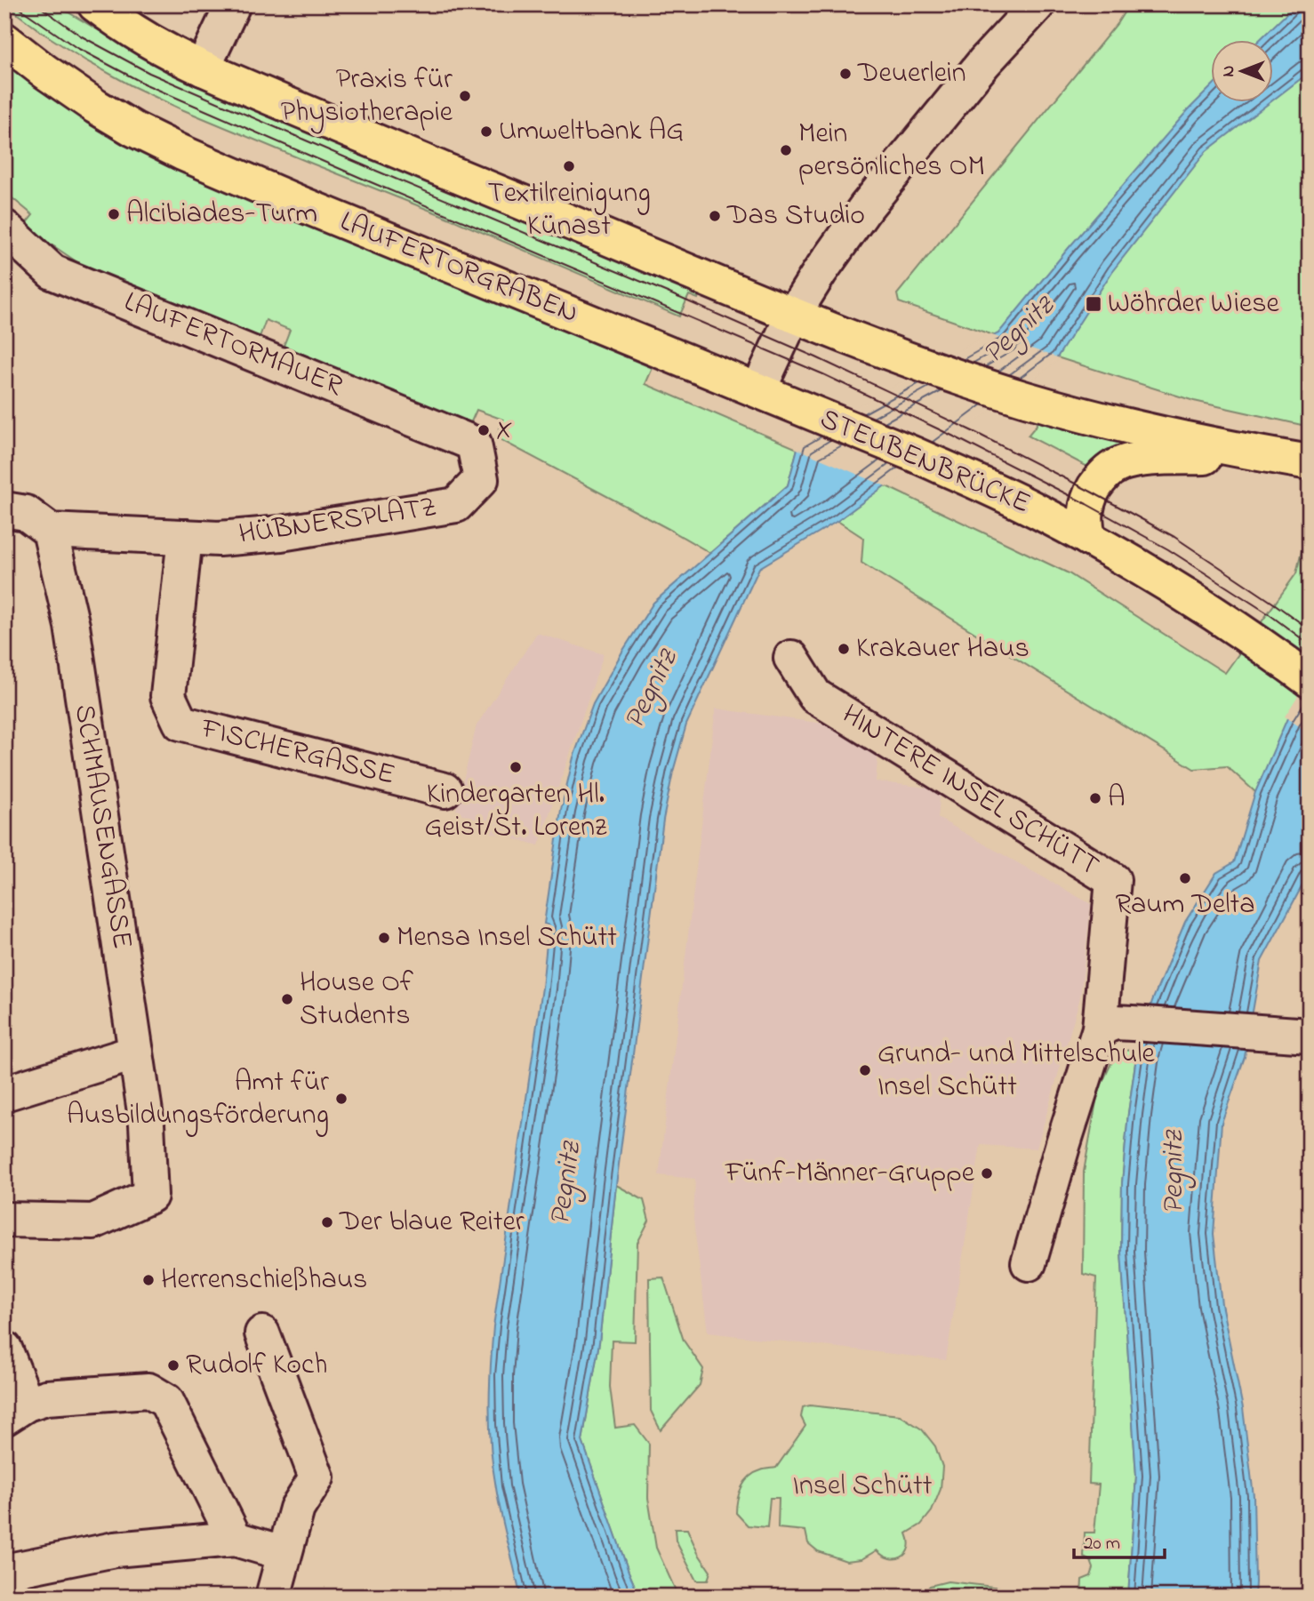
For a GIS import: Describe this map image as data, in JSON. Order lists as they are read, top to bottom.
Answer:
{
  "streets": {
    "main road": ["LAUFERTORGRABEN", "STEUBENBRÜCKE"],
    "street": [
      "LAUFERTORMAUER",
      "HÜBNERSPLATZ",
      "FISCHERGASSE",
      "HINTERE INSEL SCHÜTT",
      "SCHMAUSENGASSE"
    ]
  },
  "crossings": [
    ["LAUFERTORGRABEN", "STEUBENBRÜCKE"],
    ["LAUFERTORMAUER", "HÜBNERSPLATZ"],
    ["HÜBNERSPLATZ", "FISCHERGASSE"],
    ["HÜBNERSPLATZ", "SCHMAUSENGASSE"]
  ],
  "water": ["Pegnitz"],
  "parks": ["Insel Schütt"],
  "places": {
    "other": [
      "Deuerlein",
      "Praxis für Physiotherapie",
      "Umweltbank AG",
      "Mein persönliches OM",
      "Textilreinigung Künast",
      "Alcibiades-Turm",
      "Das Studio",
      "X",
      "Krakauer Haus",
      "Kindergarten Hl. Geist/St. Lorenz",
      "A",
      "Raum Delta",
      "Mensa Insel Schütt",
      "House Of Students",
      "Grund- und Mittelschule Insel Schütt",
      "Amt für Ausbildungsförderung",
      "Fünf-Männer-Gruppe",
      "Der blaue Reiter",
      "Herrenschießhaus",
      "Rudolf Koch"
    ],
    "transit": ["Wöhrder Wiese"]
  },
  "scale_bar": "20 m",
  "north": "left"
}
